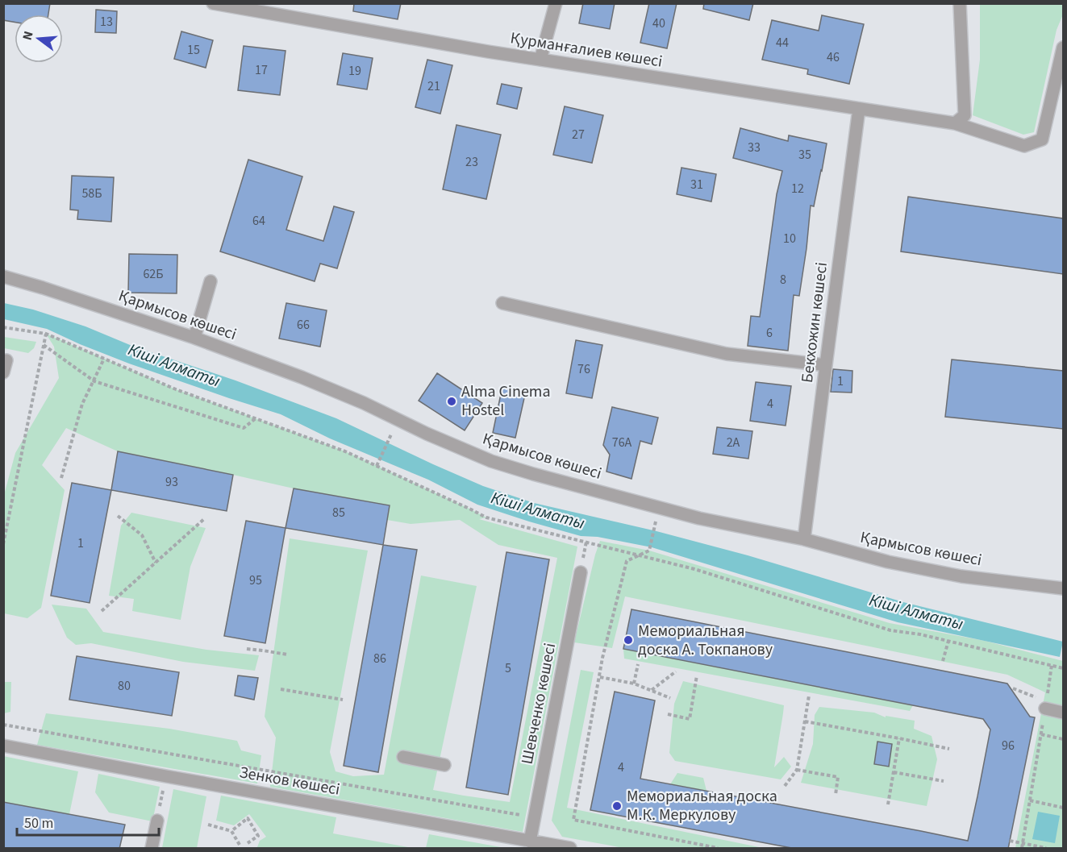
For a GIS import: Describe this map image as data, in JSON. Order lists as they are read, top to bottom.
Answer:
{
  "streets": {
    "street": [
      "Қурманғалиев көшесі",
      "Қармысов көшесі",
      "Бекхожин көшесі",
      "Шевченко көшесі",
      "Зенков көшесі"
    ]
  },
  "crossings": [
    ["Қурманғалиев көшесі", "Бекхожин көшесі"],
    ["Қармысов көшесі", "Бекхожин көшесі"],
    ["Шевченко көшесі", "Зенков көшесі"]
  ],
  "water": ["Кіші Алматы"],
  "places": ["Alma Cinema Hostel", "Мемориальная доска А. Токпанову", "Мемориальная доска М.К. Меркулову"],
  "house_numbers": [
    "13",
    "40",
    "44",
    "15",
    "46",
    "17",
    "19",
    "21",
    "27",
    "33",
    "35",
    "23",
    "31",
    "12",
    "58Б",
    "64",
    "10",
    "62Б",
    "8",
    "66",
    "6",
    "76",
    "1",
    "4",
    "76А",
    "2А",
    "93",
    "85",
    "1",
    "95",
    "86",
    "5",
    "80",
    "96",
    "4"
  ],
  "scale_bar": "50 m",
  "north": "left"
}
